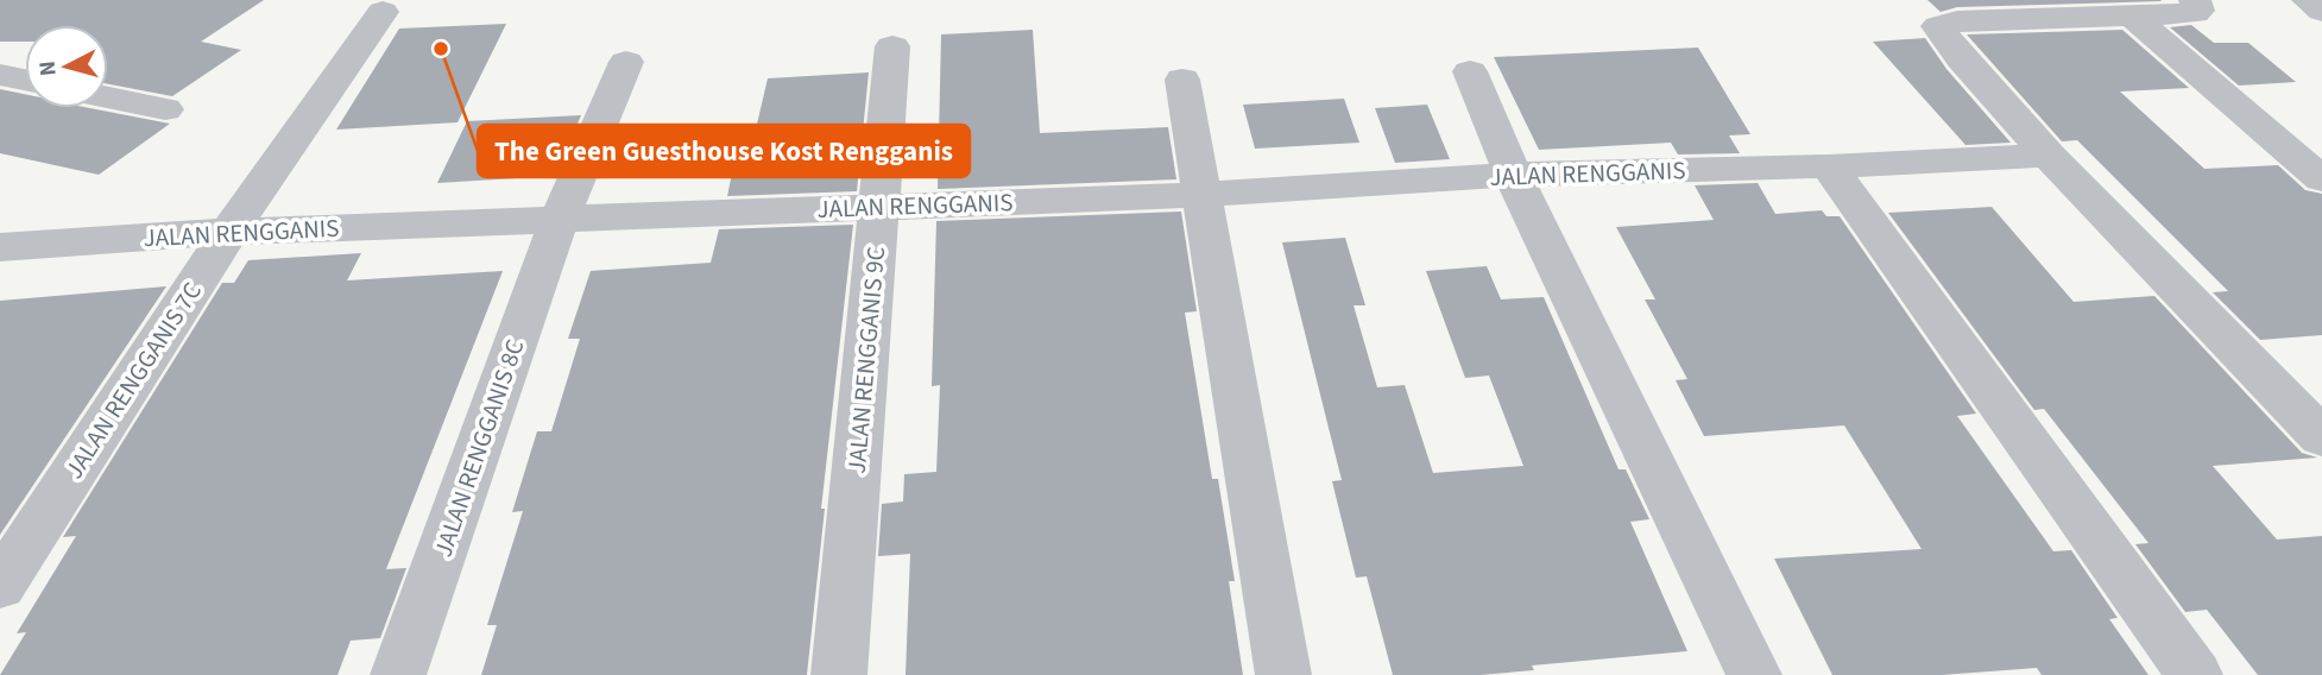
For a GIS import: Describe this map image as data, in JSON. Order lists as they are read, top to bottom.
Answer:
{
  "streets": {
    "street": [
      "JALAN RENGGANIS",
      "JALAN RENGGANIS 9C",
      "JALAN RENGGANIS 7C",
      "JALAN RENGGANIS 8C"
    ]
  },
  "crossings": [
    ["JALAN RENGGANIS", "JALAN RENGGANIS 9C"],
    ["JALAN RENGGANIS", "JALAN RENGGANIS 7C"],
    ["JALAN RENGGANIS", "JALAN RENGGANIS 8C"]
  ],
  "places": ["The Green Guesthouse Kost Rengganis"],
  "north": "left"
}
